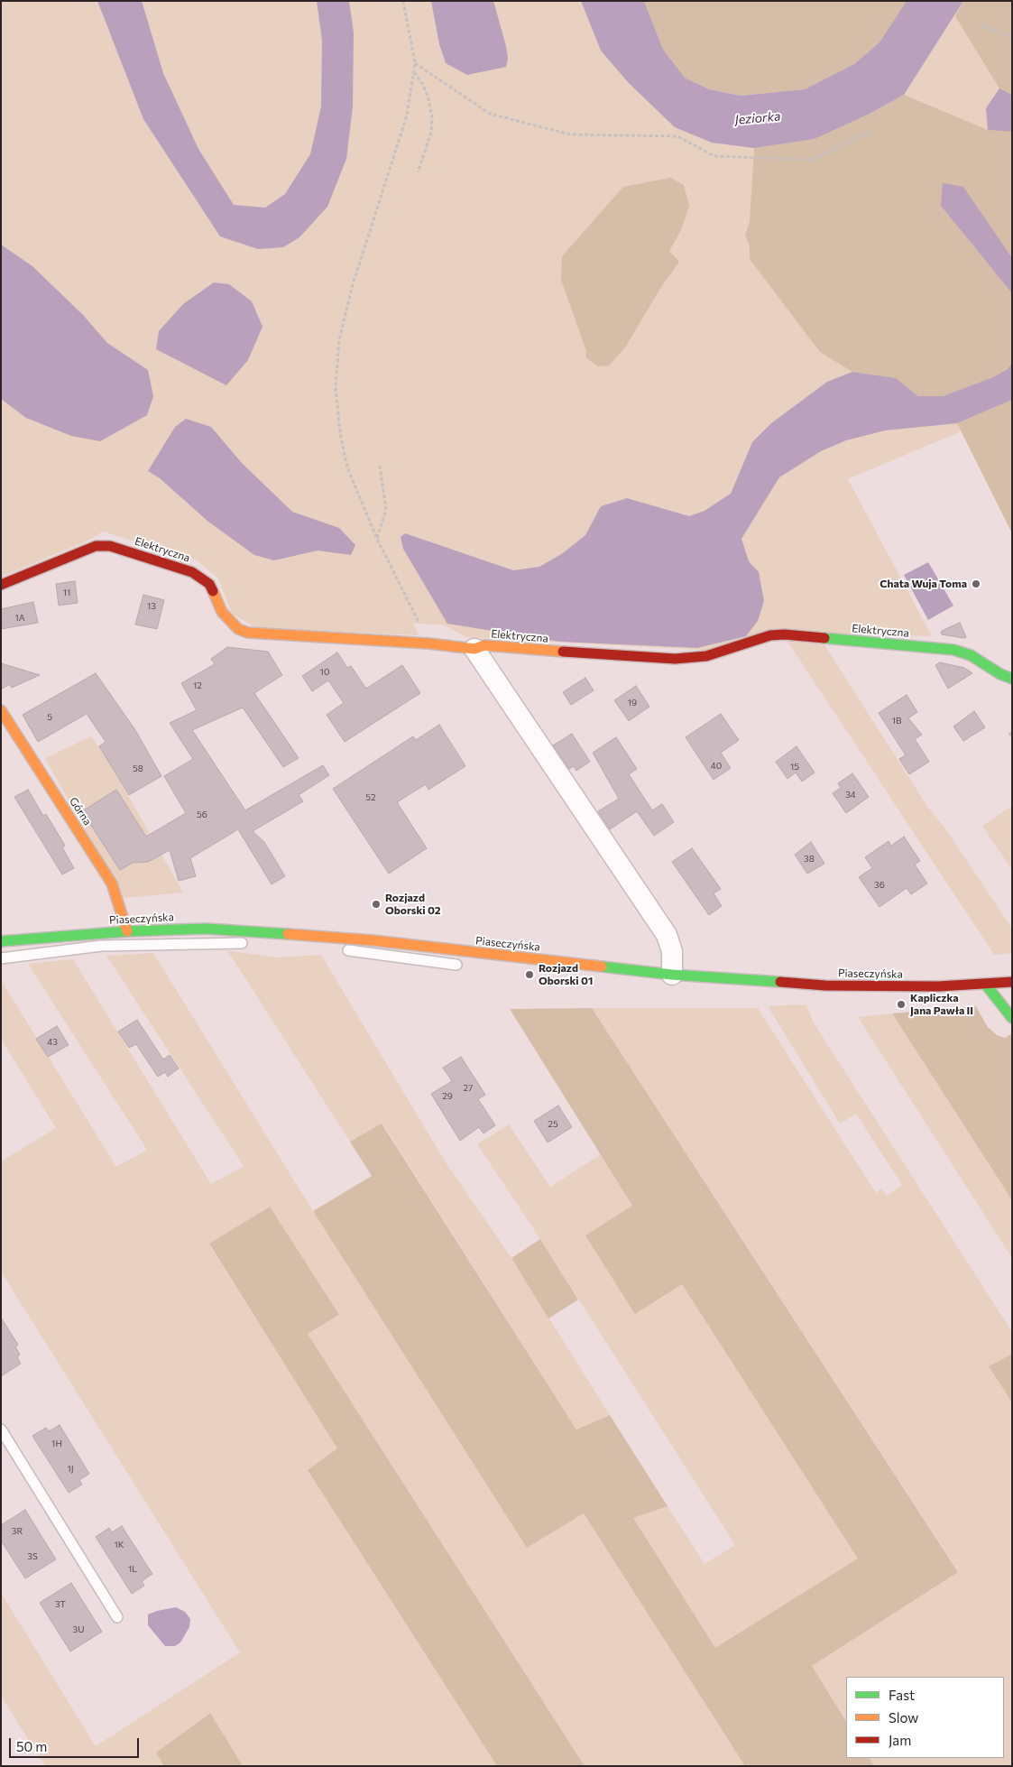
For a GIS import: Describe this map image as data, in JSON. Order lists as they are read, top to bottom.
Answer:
{
  "streets": {
    "street": ["Elektryczna", "Górna", "Piaseczyńska"]
  },
  "crossings": [
    ["Górna", "Piaseczyńska"]
  ],
  "water": ["Jeziorka"],
  "places": [
    "Chata Wuja Toma",
    "Rozjazd Oborski 02",
    "Rozjazd Oborski 01",
    "Kapliczka Jana Pawła II"
  ],
  "house_numbers": [
    "11",
    "13",
    "1A",
    "10",
    "12",
    "19",
    "5",
    "1B",
    "40",
    "15",
    "58",
    "34",
    "52",
    "56",
    "38",
    "36",
    "43",
    "27",
    "29",
    "25",
    "1H",
    "1J",
    "3R",
    "1K",
    "3S",
    "1L",
    "3T",
    "3U"
  ],
  "legend": ["Fast", "Slow", "Jam"],
  "scale_bar": "50 m"
}
